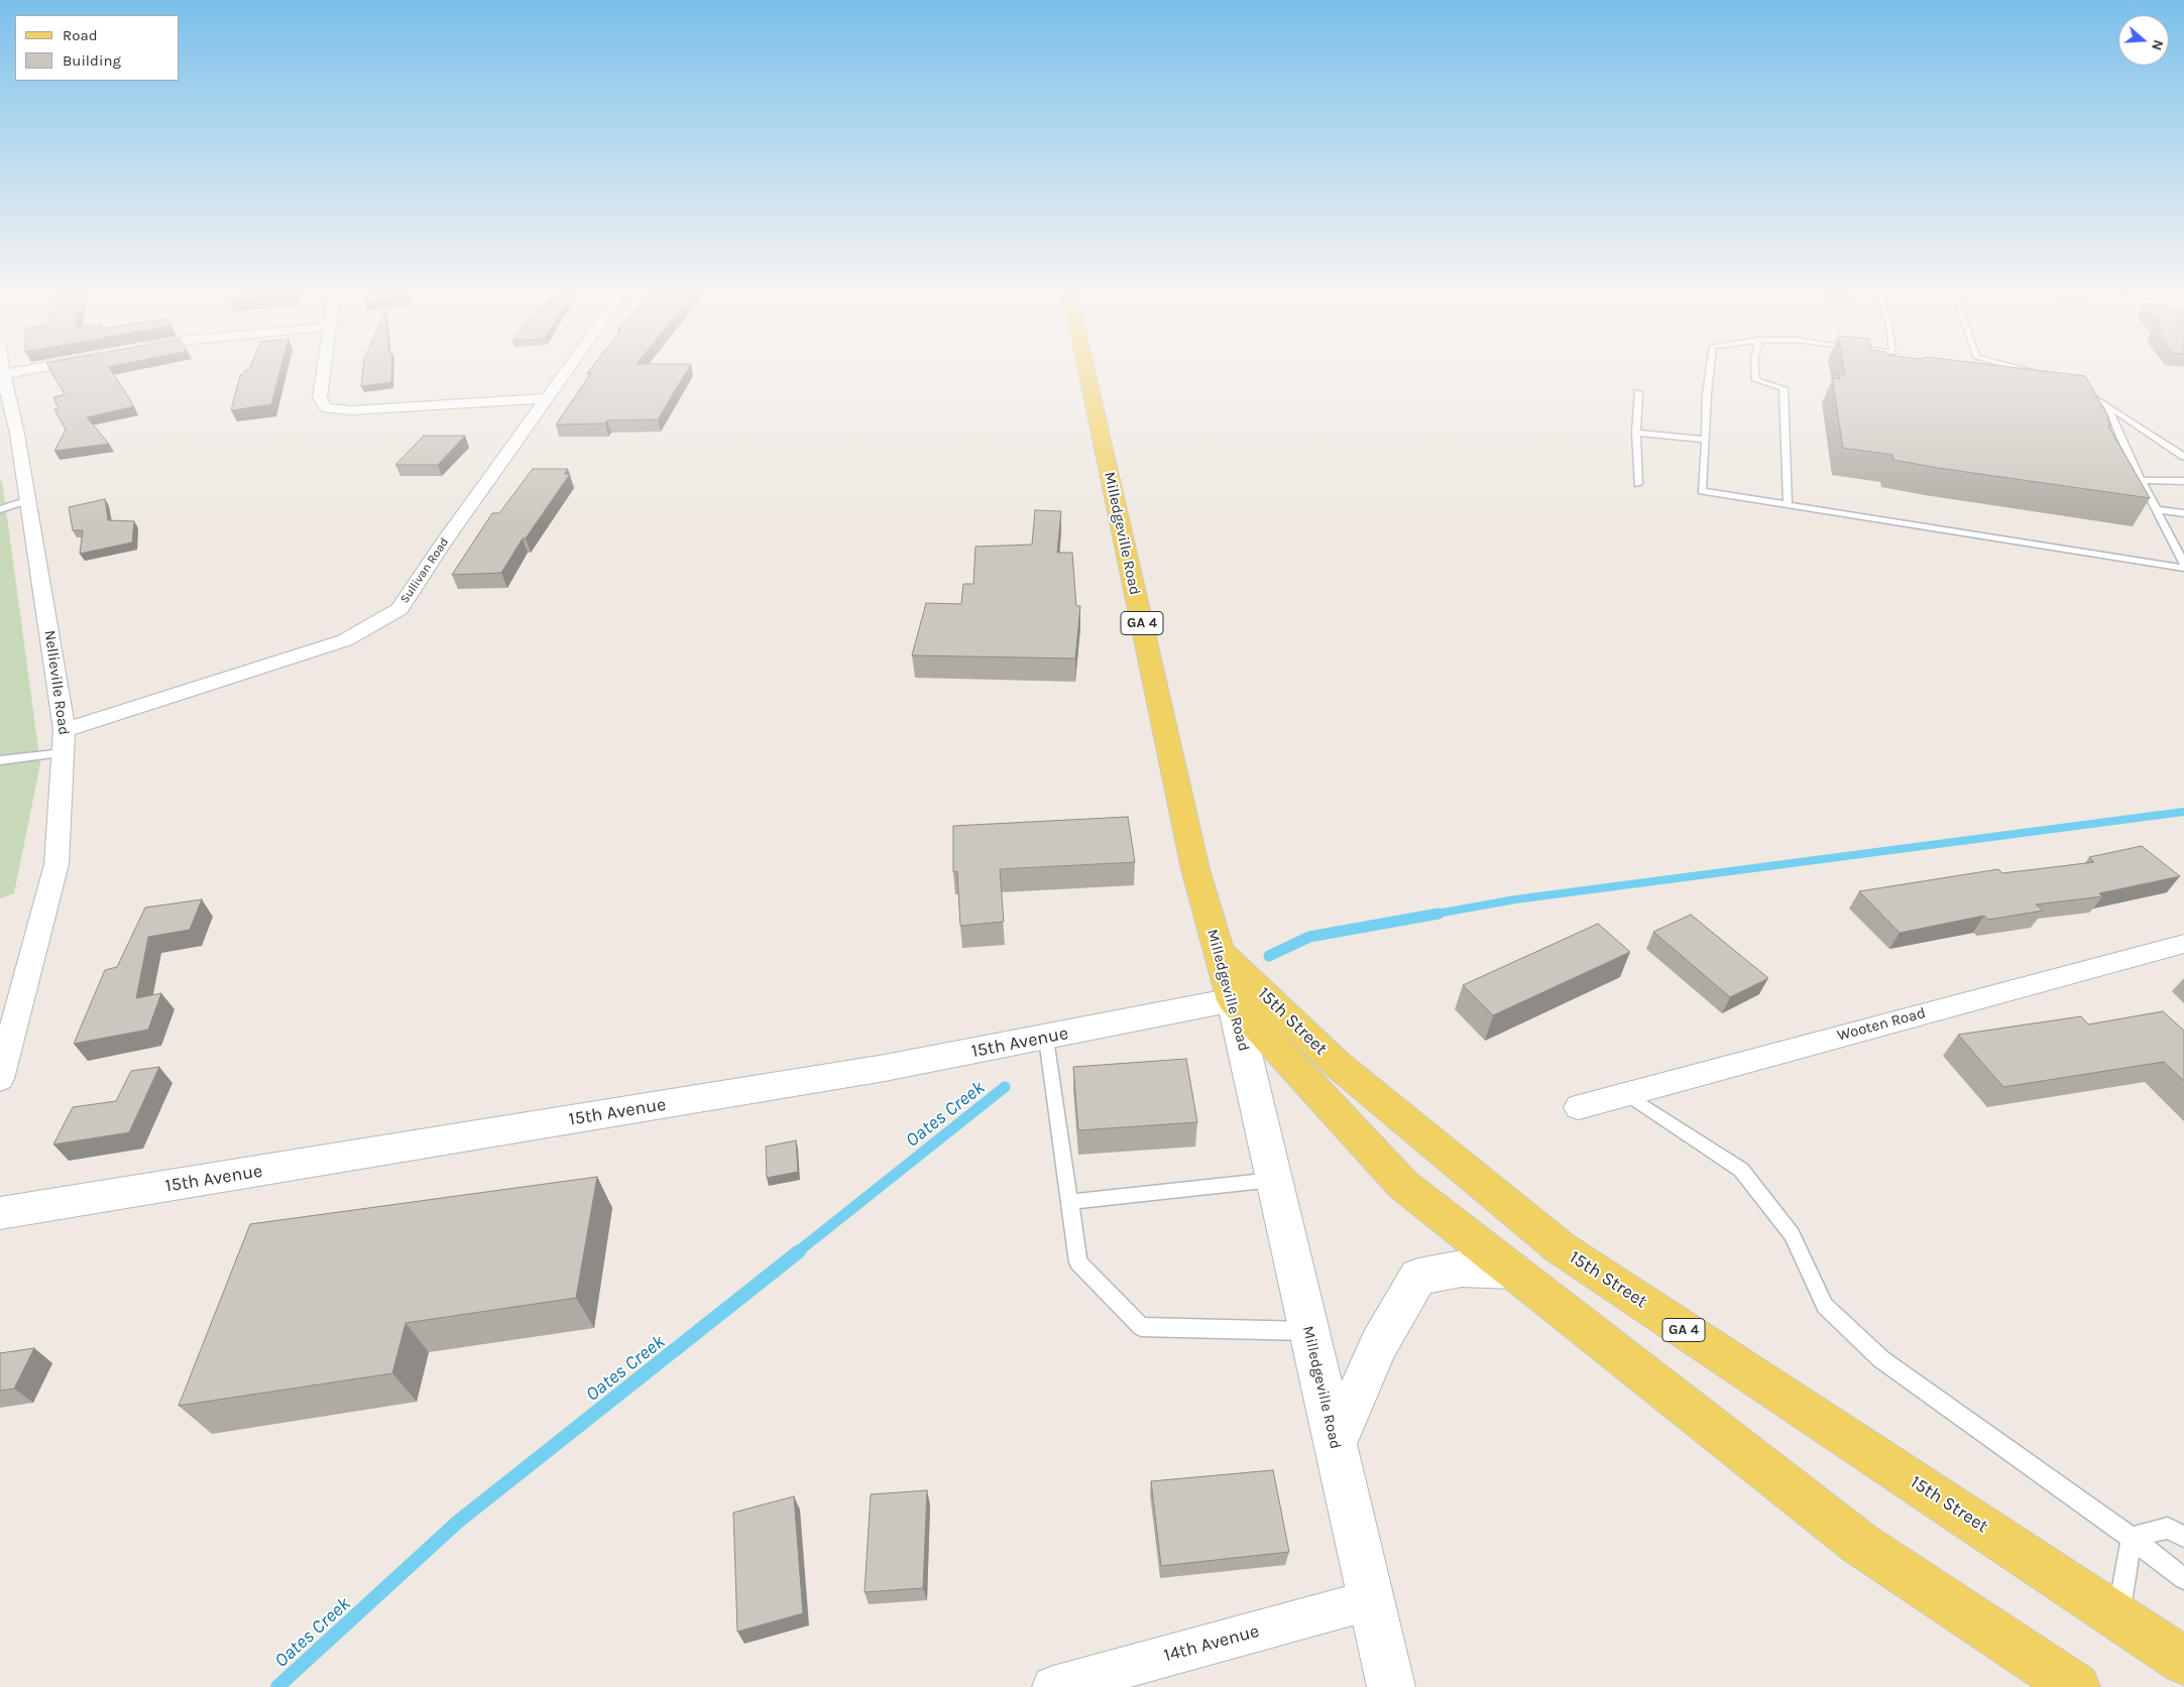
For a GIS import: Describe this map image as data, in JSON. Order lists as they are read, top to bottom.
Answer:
{
  "streets": {
    "main road": ["Milledgeville Road", "GA 4", "15th Street"],
    "street": [
      "Sullivan Road",
      "Nellieville Road",
      "Wooten Road",
      "15th Avenue",
      "14th Avenue"
    ]
  },
  "crossings": [
    ["Milledgeville Road", "15th Street"],
    ["Milledgeville Road", "15th Avenue"],
    ["Milledgeville Road", "14th Avenue"],
    ["Sullivan Road", "Nellieville Road"],
    ["15th Street", "15th Avenue"]
  ],
  "water": ["Oates Creek"],
  "legend": ["Road", "Building"],
  "north": "right"
}
